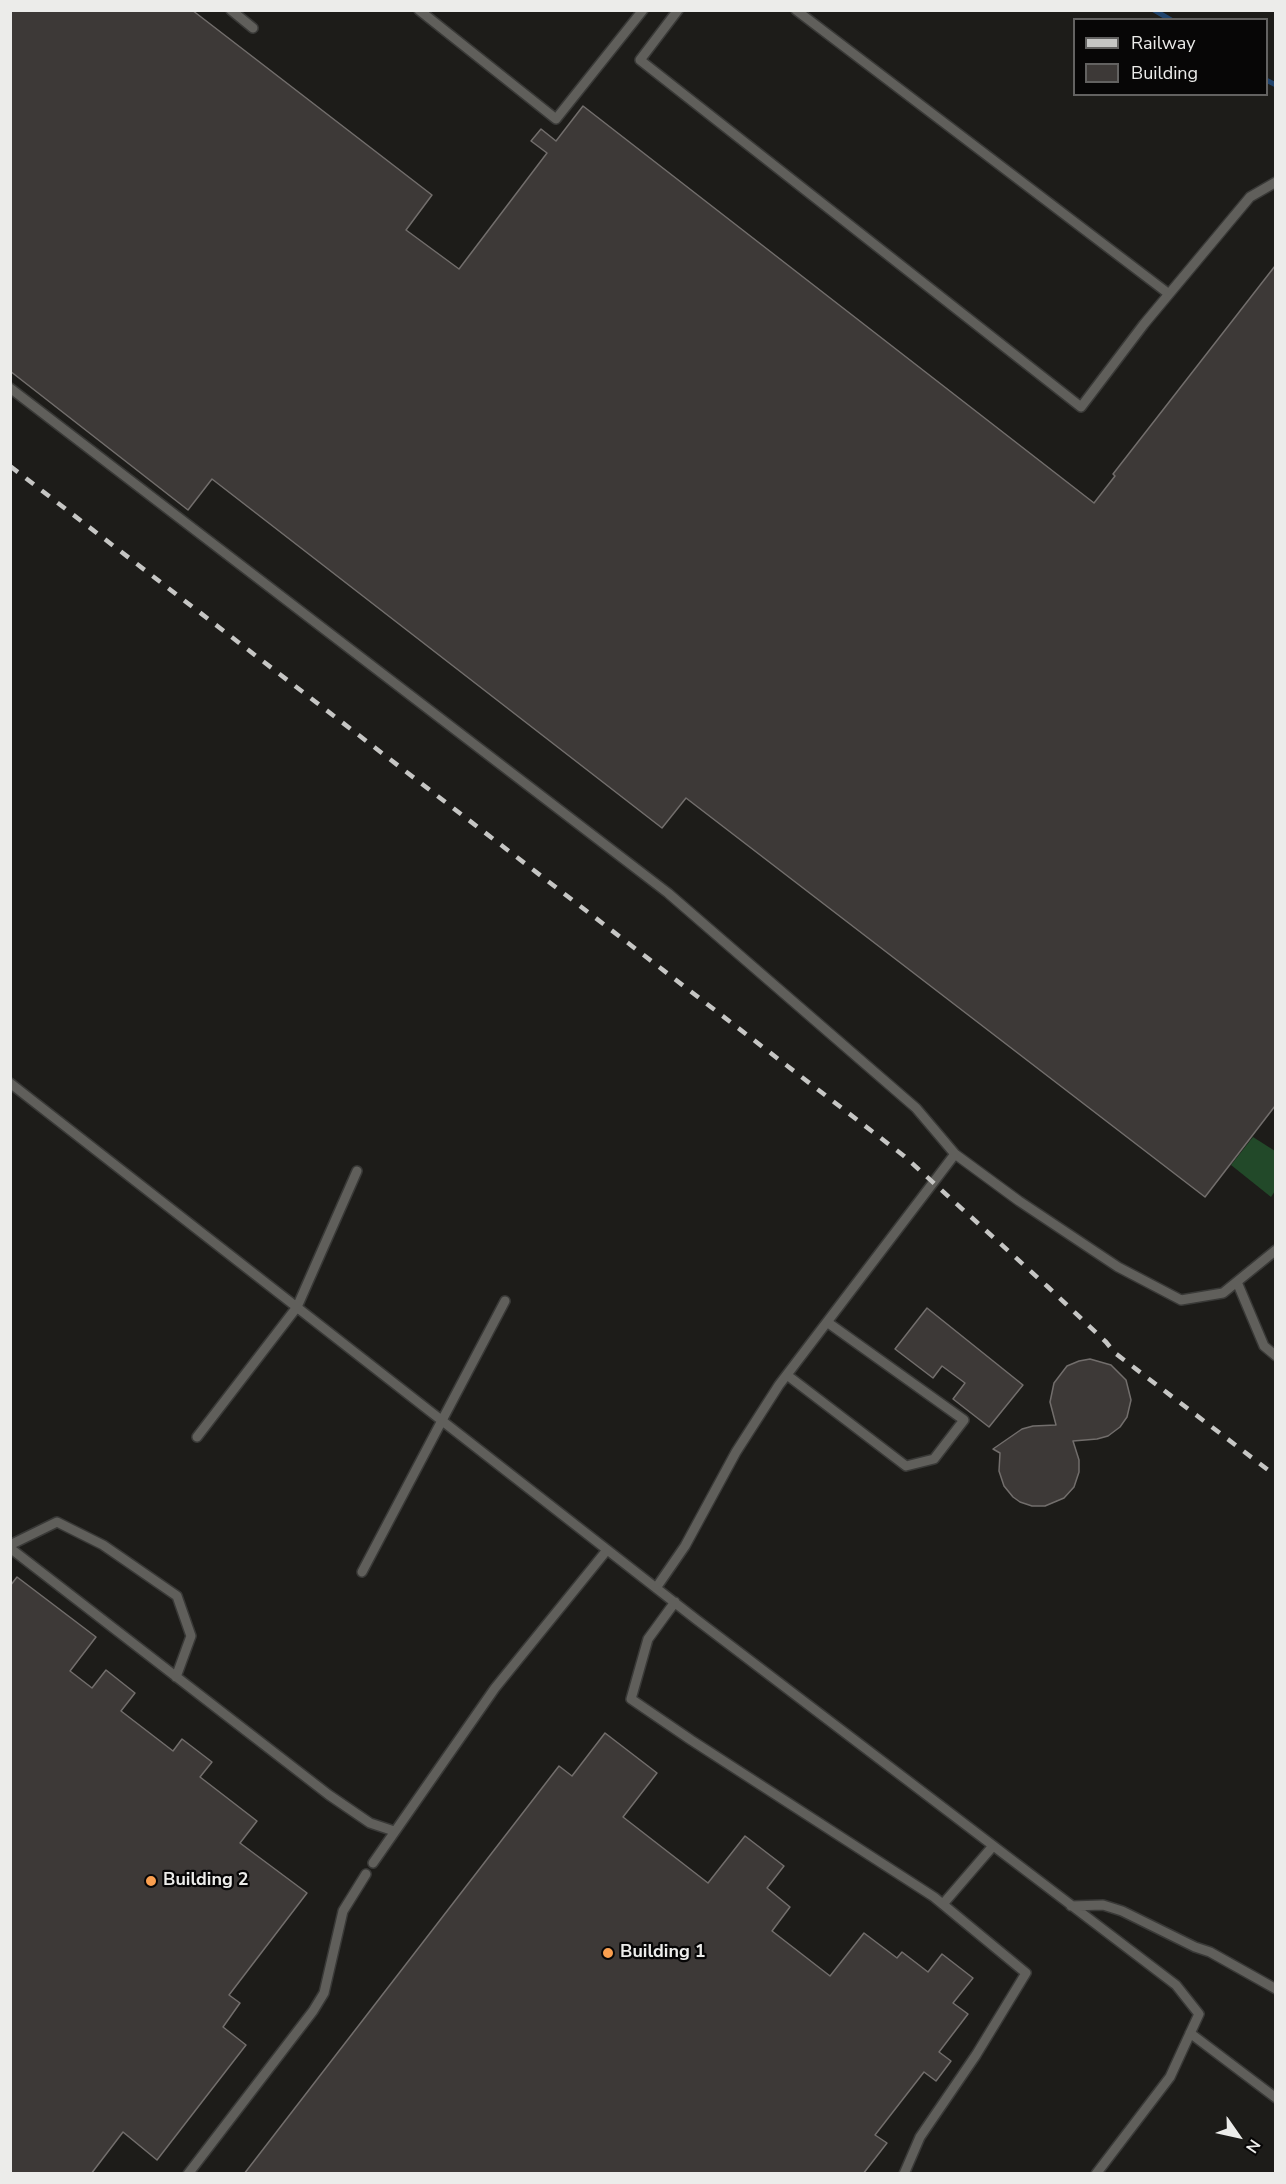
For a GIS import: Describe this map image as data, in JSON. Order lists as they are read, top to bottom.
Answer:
{
  "places": ["Building 2", "Building 1"],
  "legend": ["Railway", "Building"],
  "north": "bottom right"
}
